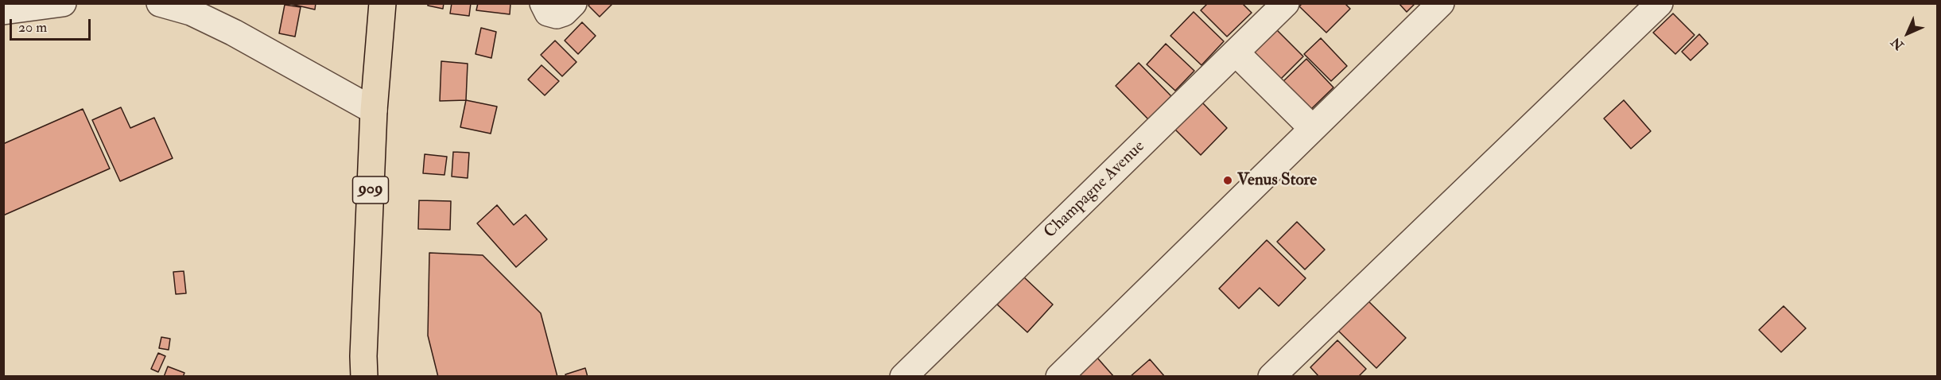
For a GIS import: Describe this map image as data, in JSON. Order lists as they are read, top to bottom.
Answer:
{
  "streets": {
    "main road": ["909"],
    "street": ["Champagne Avenue"]
  },
  "places": ["Venus Store"],
  "scale_bar": "20 m",
  "north": "bottom left"
}
